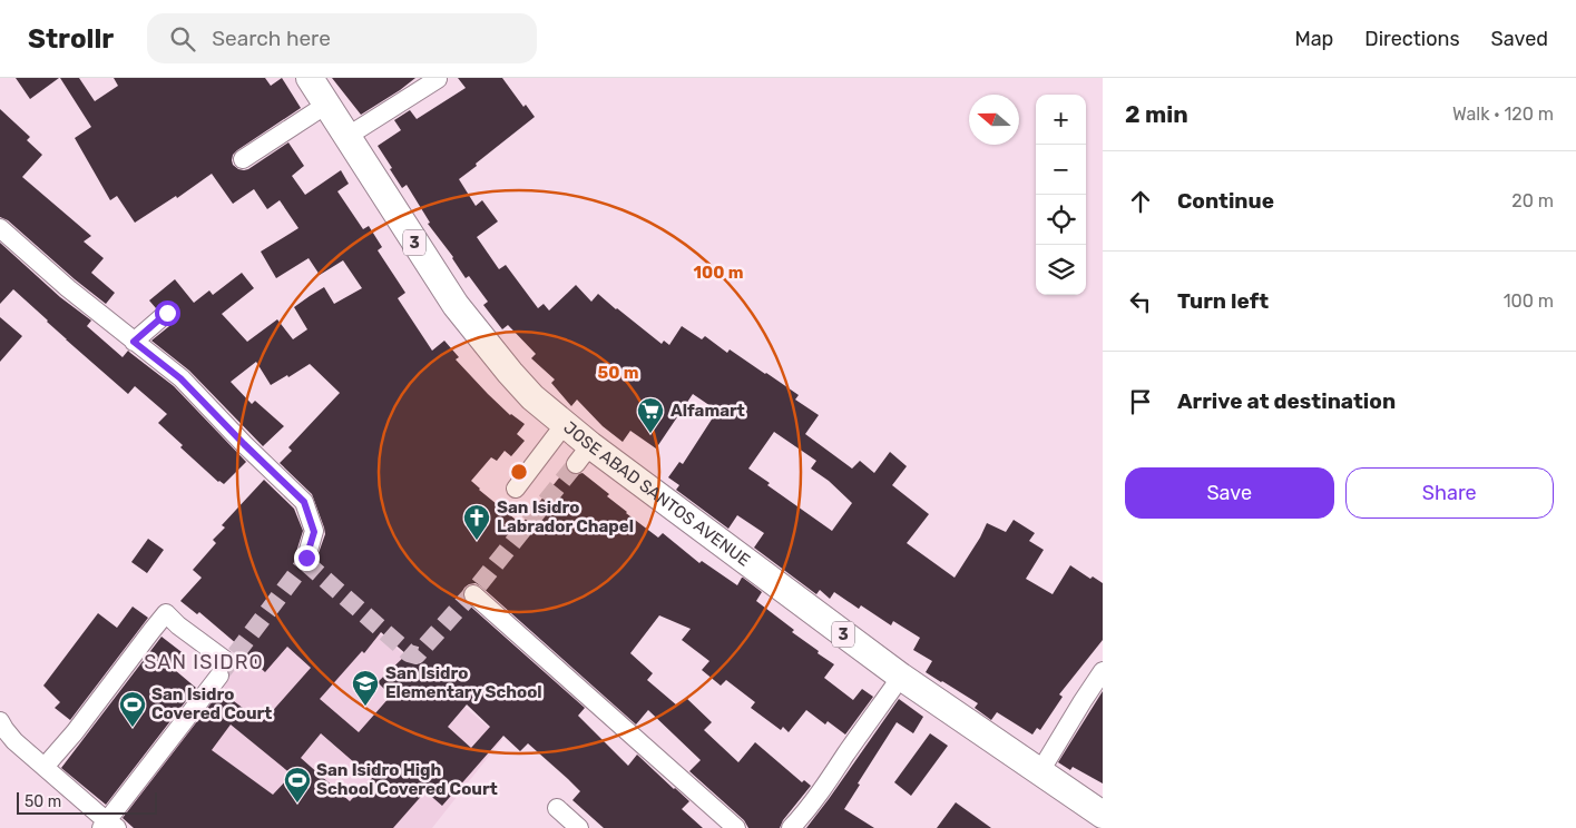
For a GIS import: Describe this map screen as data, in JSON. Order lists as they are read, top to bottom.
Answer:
{
  "streets": {
    "highway": ["3", "JOSE ABAD SANTOS AVENUE"]
  },
  "districts": ["SAN ISIDRO"],
  "places": {
    "supermarket": ["Alfamart"],
    "church": ["San Isidro Labrador Chapel"],
    "school or university": ["San Isidro Elementary School"],
    "sports": ["San Isidro Covered Court", "San Isidro High School Covered Court"]
  },
  "scale_bar": "50 m",
  "north": "left",
  "page": {
    "header": "Strollr",
    "search": "Search here",
    "nav": ["Map", "Directions", "Saved"],
    "heading": ["2 min", "Walk · 120 m"],
    "map_buttons": ["+", "−"],
    "list": [
      ["Continue", "20 m"],
      ["Turn left", "100 m"],
      "Arrive at destination"
    ],
    "buttons": ["Save", "Share"],
    "scale": "50 m"
  },
  "rings": ["100 m", "50 m"]
}
